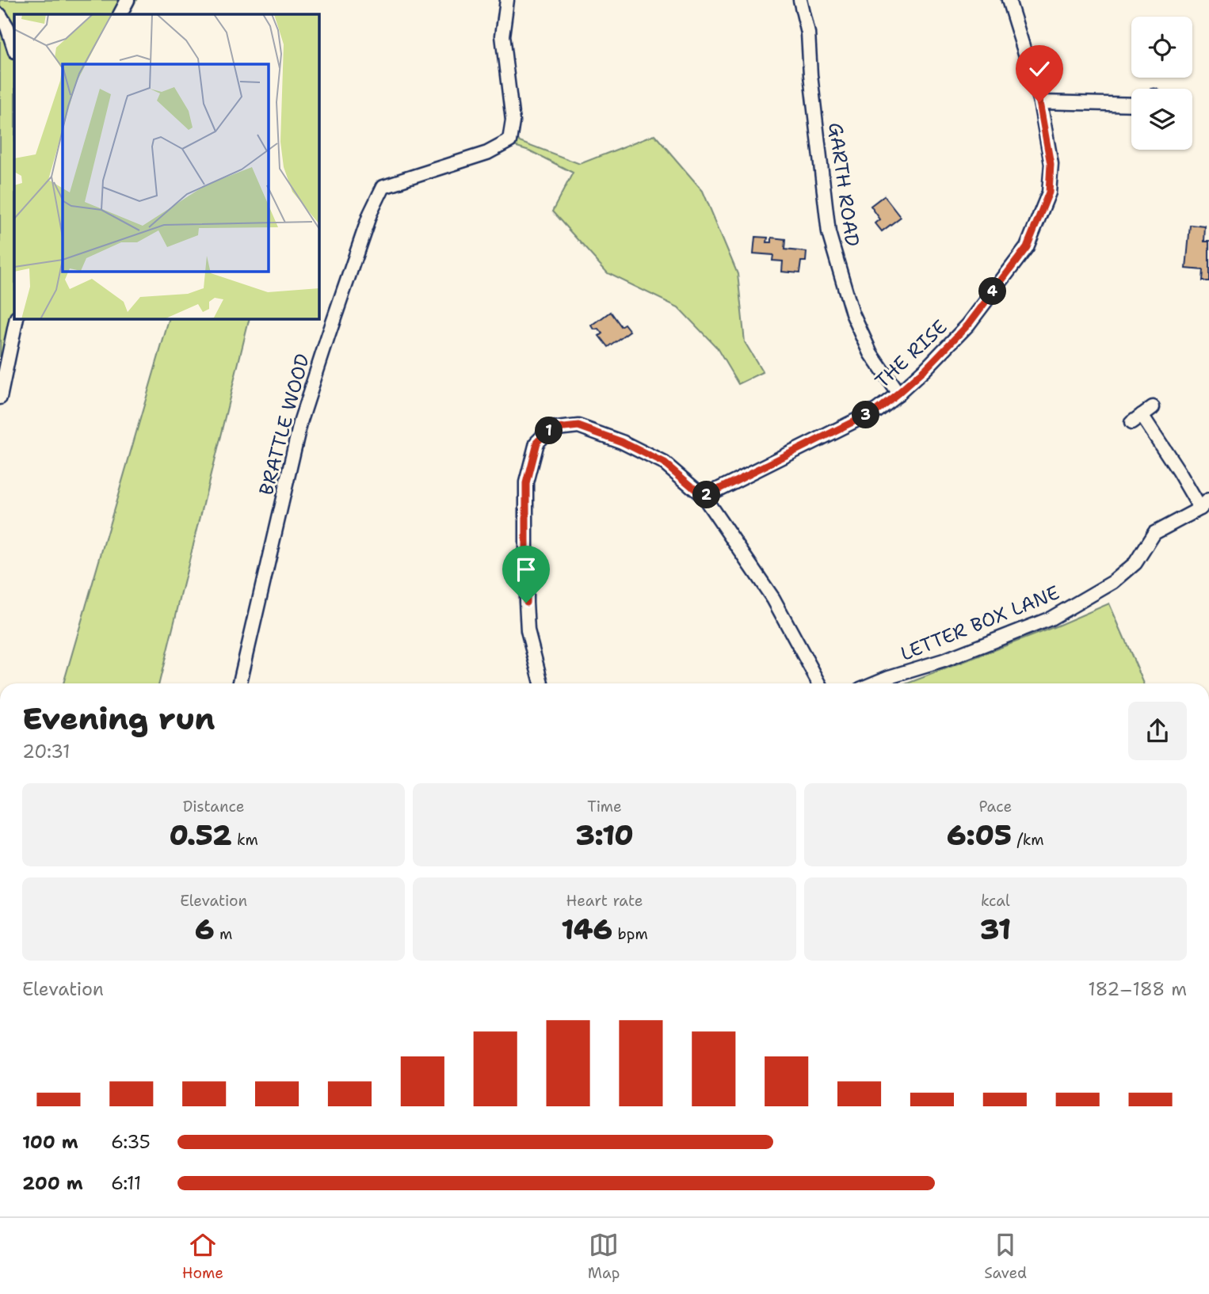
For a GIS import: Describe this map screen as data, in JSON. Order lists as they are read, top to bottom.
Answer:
{
  "streets": {
    "street": [
      "GARTH ROAD",
      "THE RISE",
      "BRATTLE WOOD",
      "LETTER BOX LANE"
    ]
  },
  "crossings": [
    ["GARTH ROAD", "THE RISE"]
  ],
  "page": {
    "pins": [
      "4",
      "3",
      "1",
      "2"
    ],
    "heading": ["Evening run", "20:31"],
    "stats": [
      ["Distance", "0.52 km"],
      ["Time", "3:10"],
      ["Pace", "6:05 /km"],
      ["Elevation", "6 m"],
      ["Heart rate", "146 bpm"],
      ["kcal", "31"]
    ],
    "chart": ["Elevation", "182–188 m"],
    "list": [
      {
        "name": "100 m",
        "note": "6:35"
      },
      {
        "name": "200 m",
        "note": "6:11"
      }
    ],
    "tabs": ["Home", "Map", "Saved"]
  }
}
